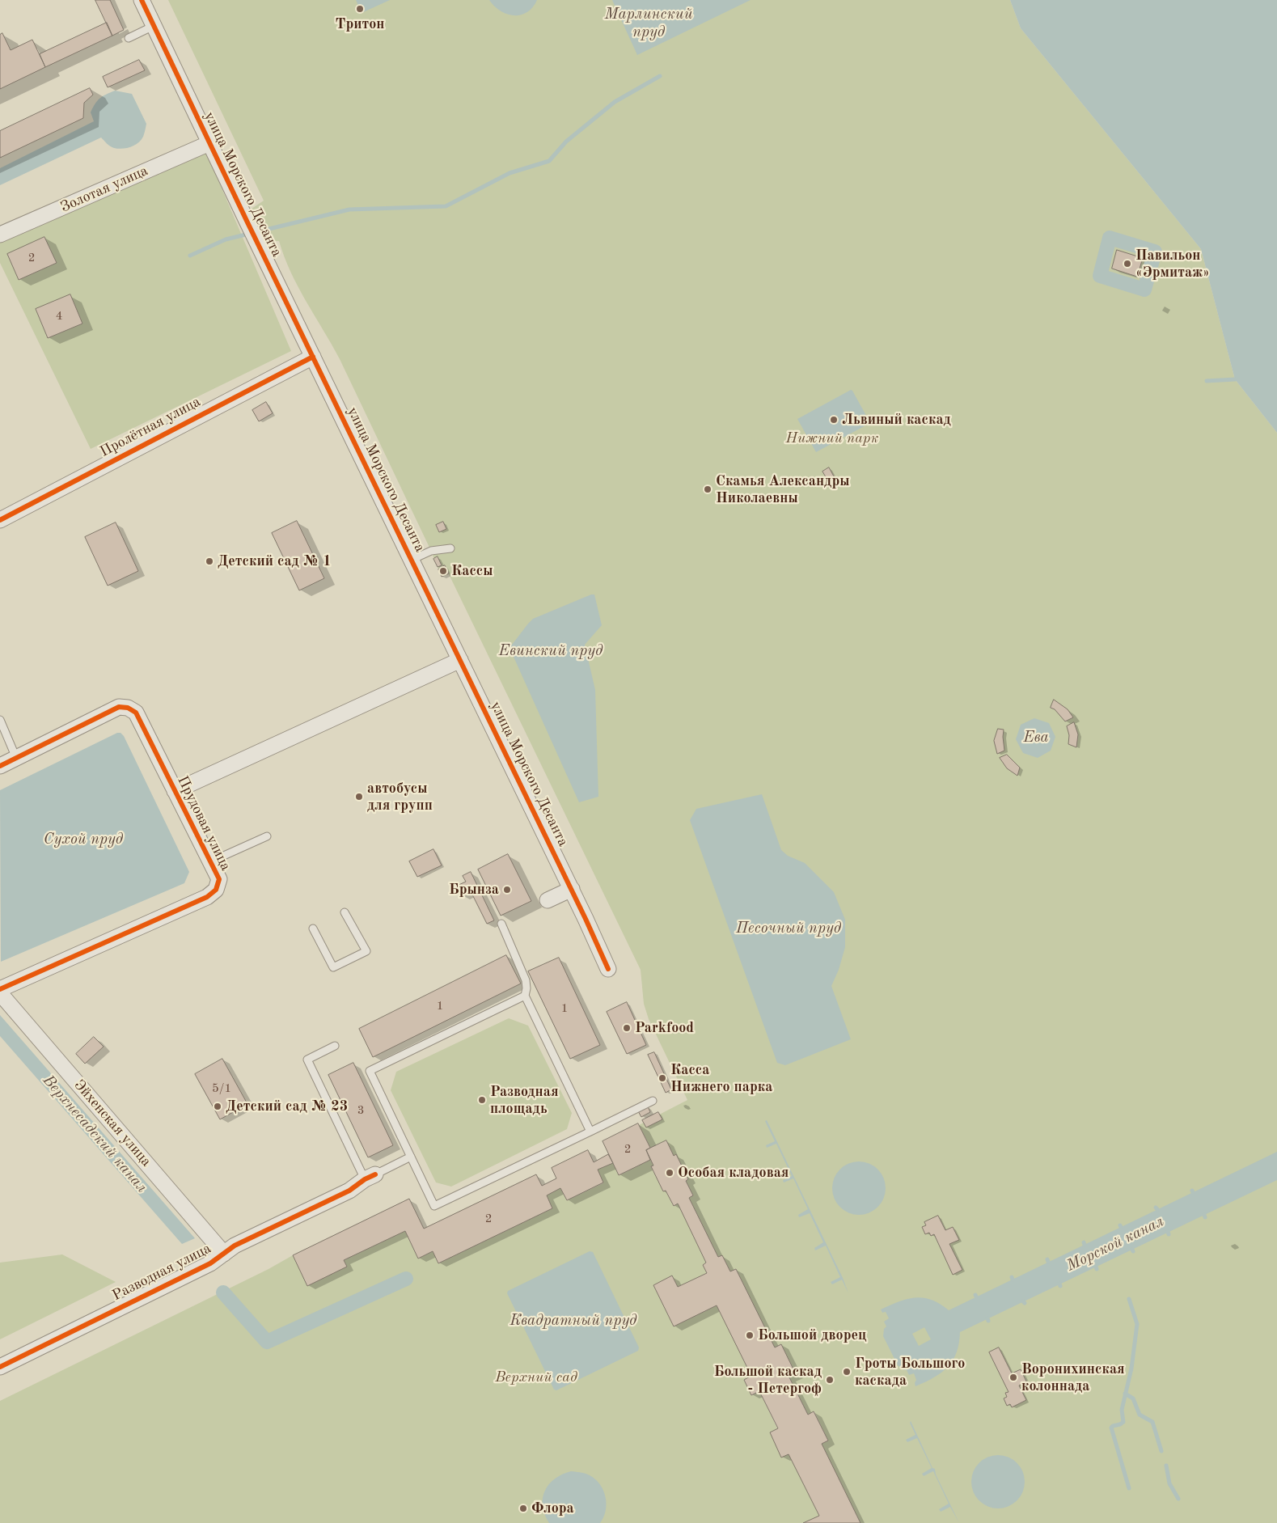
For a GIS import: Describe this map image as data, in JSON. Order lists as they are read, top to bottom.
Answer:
{
  "streets": {
    "street": [
      "улица Морского Десанта",
      "Золотая улица",
      "Пролётная улица",
      "Прудовая улица",
      "Эйхенская улица",
      "Разводная улица"
    ]
  },
  "crossings": [
    ["улица Морского Десанта", "Золотая улица"],
    ["улица Морского Десанта", "Пролётная улица"],
    ["улица Морского Десанта", "Прудовая улица"],
    ["Эйхенская улица", "Разводная улица"]
  ],
  "water": [
    "Марлинский пруд",
    "Евинский пруд",
    "Ева",
    "Сухой пруд",
    "Песочный пруд",
    "Верхнесадский канал",
    "Морской канал",
    "Квадратный пруд"
  ],
  "parks": ["Нижний парк", "Верхний сад"],
  "places": [
    "Тритон",
    "Павильон «Эрмитаж»",
    "Львиный каскад",
    "Скамья Александры Николаевны",
    "Детский сад № 1",
    "Кассы",
    "автобусы для групп",
    "Брынза",
    "Parkfood",
    "Касса Нижнего парка",
    "Разводная площадь",
    "Детский сад № 23",
    "Особая кладовая",
    "Большой дворец",
    "Гроты Большого каскада",
    "Воронихинская колоннада",
    "Большой каскад - Петергоф",
    "Флора"
  ],
  "house_numbers": [
    "2",
    "4",
    "1",
    "1",
    "5/1",
    "3",
    "2",
    "2"
  ]
}
